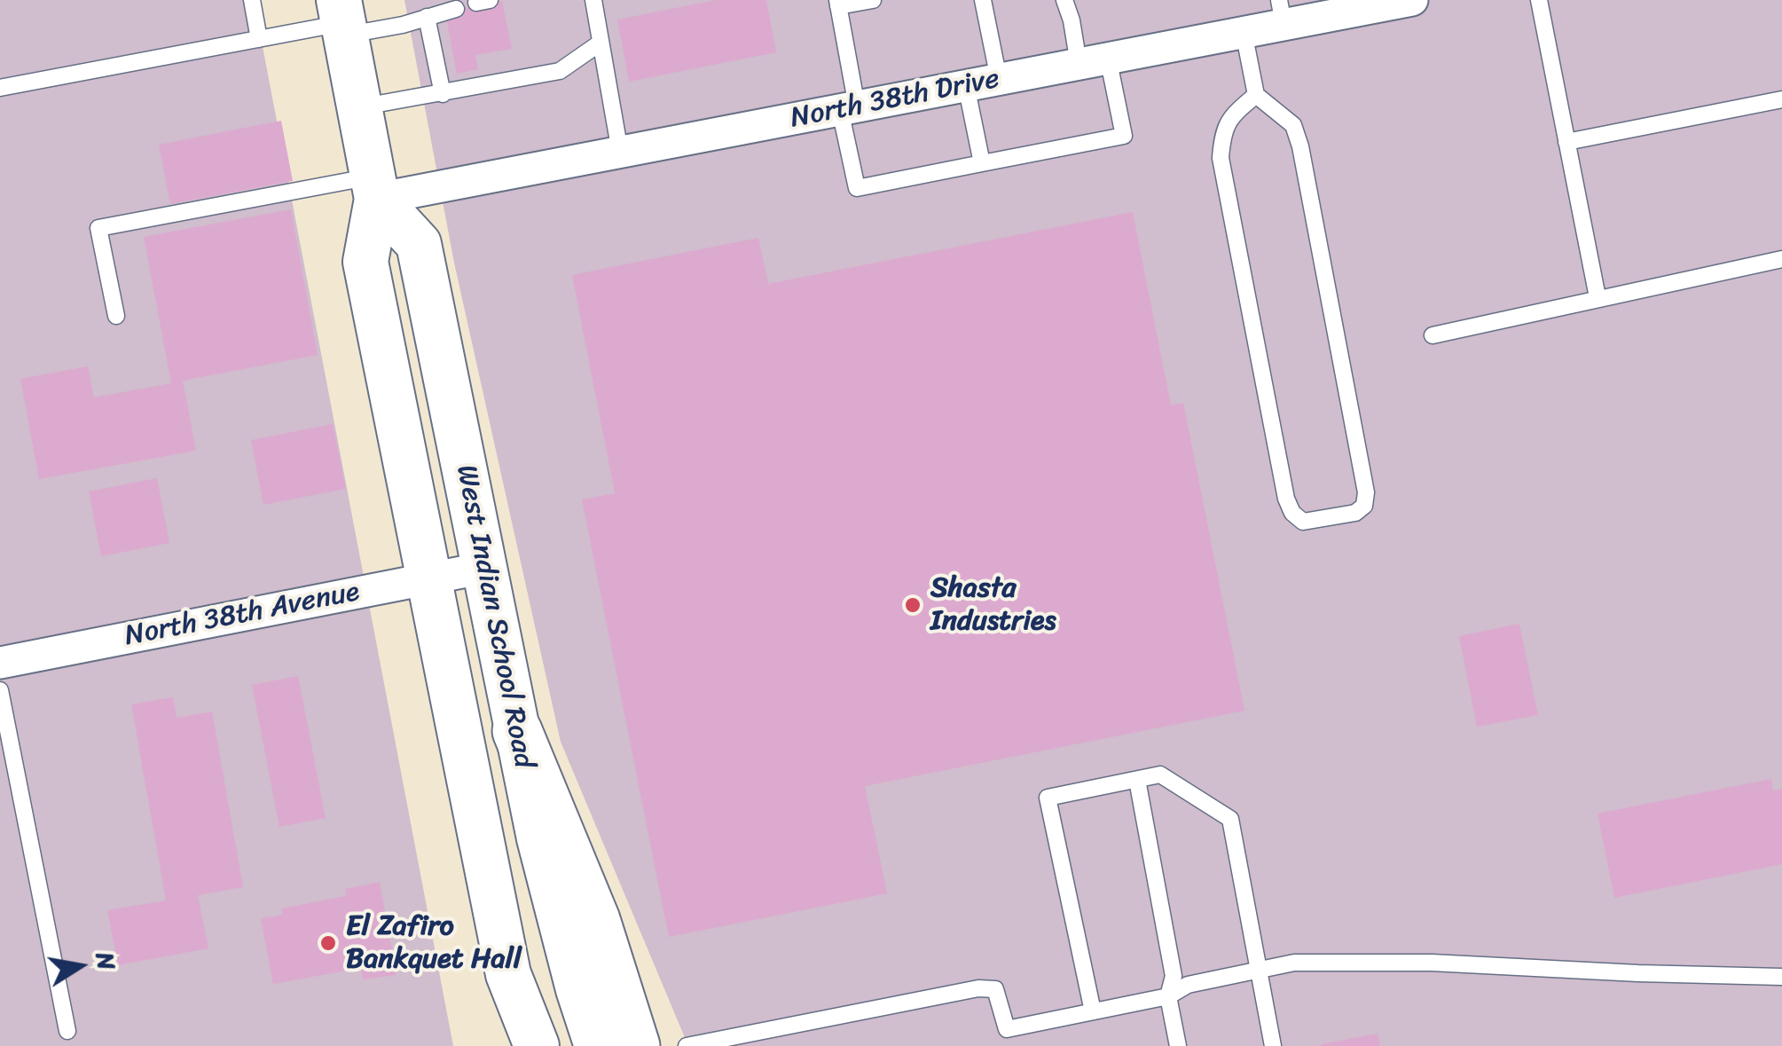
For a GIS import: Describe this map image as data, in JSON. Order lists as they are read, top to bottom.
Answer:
{
  "streets": {
    "main road": ["West Indian School Road"],
    "street": ["North 38th Drive", "North 38th Avenue"]
  },
  "crossings": [
    ["North 38th Drive", "West Indian School Road"],
    ["North 38th Avenue", "West Indian School Road"]
  ],
  "places": ["Shasta Industries", "El Zafiro Bankquet Hall"],
  "north": "right"
}
